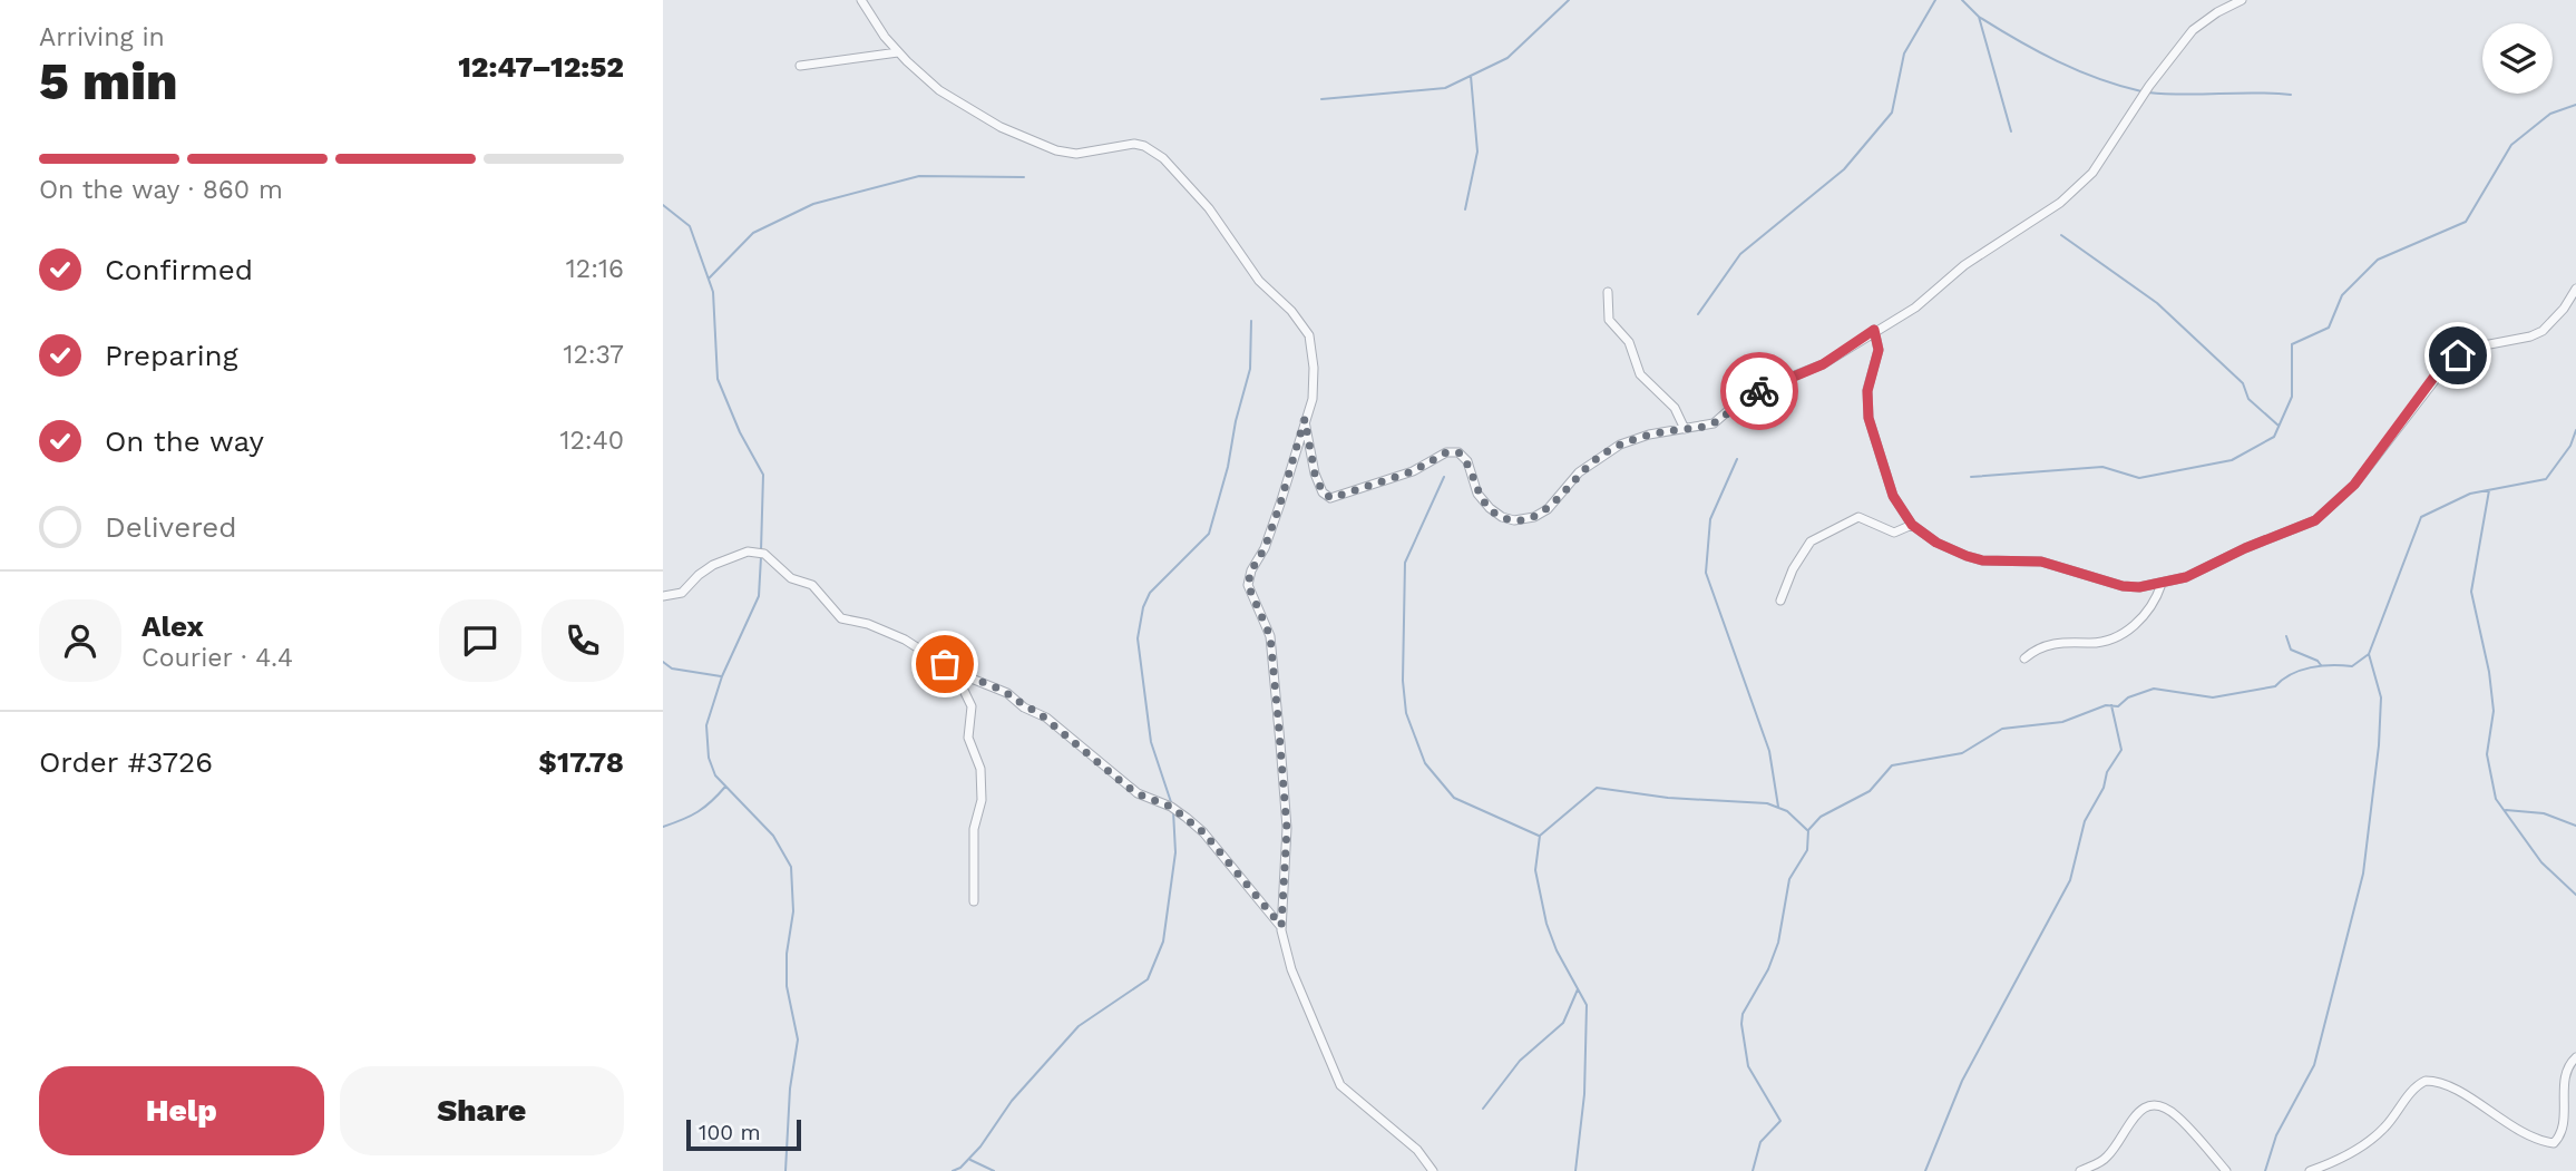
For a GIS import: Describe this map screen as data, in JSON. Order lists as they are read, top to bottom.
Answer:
{
  "scale_bar": "100 m",
  "page": {
    "heading": ["5 min", "Arriving in", "12:47–12:52"],
    "panel": [
      "Alex",
      "Courier · 4.4",
      "Order #3726",
      "$17.78"
    ],
    "bar": "On the way · 860 m",
    "list": [
      ["Confirmed", "12:16"],
      ["Preparing", "12:37"],
      ["On the way", "12:40"],
      "Delivered"
    ],
    "buttons": ["Help", "Share"],
    "scale": "100 m"
  }
}
